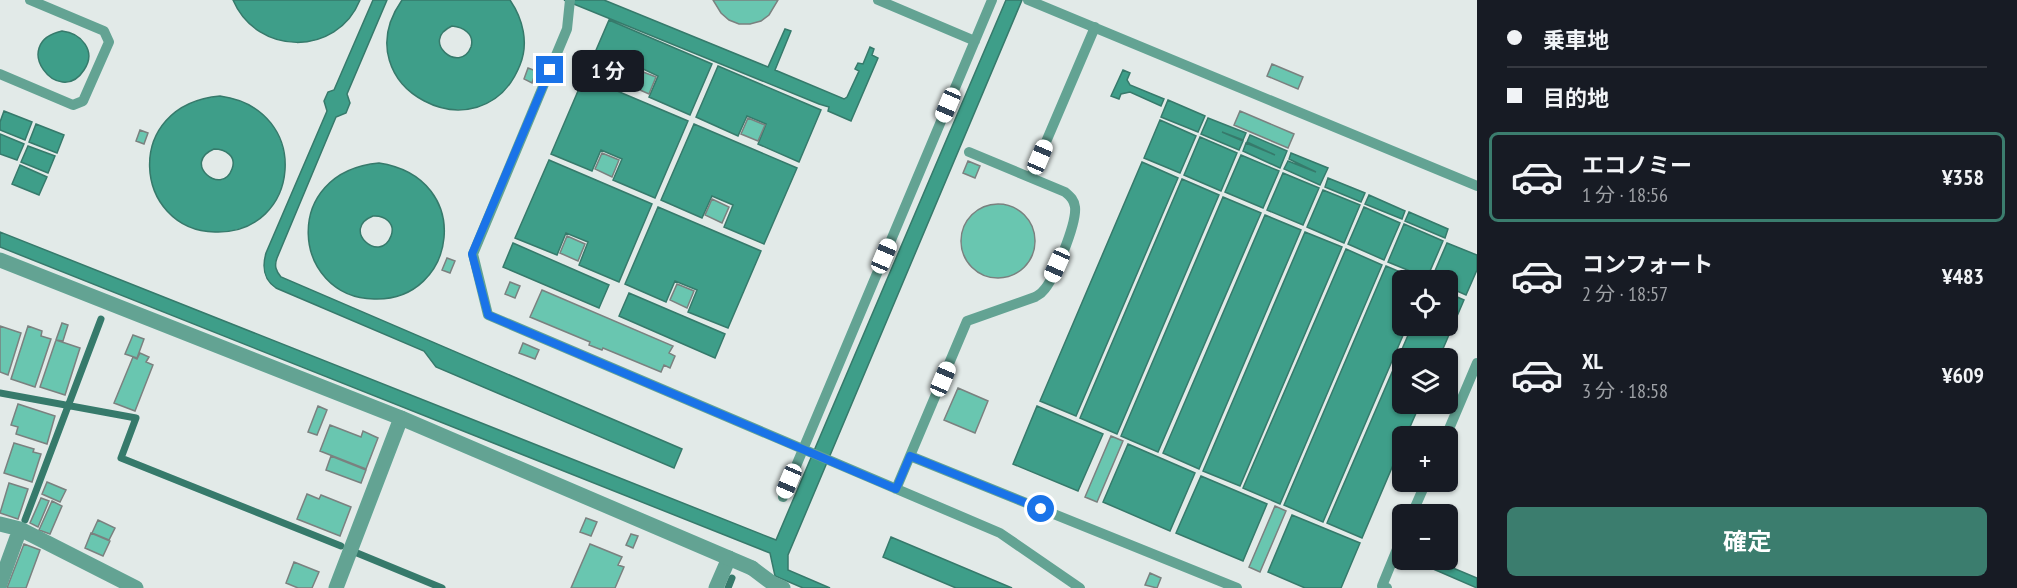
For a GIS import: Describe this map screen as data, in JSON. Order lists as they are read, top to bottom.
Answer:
{
  "page": {
    "banner": ["乗車地", "目的地"],
    "bubble": "1 分",
    "list": [
      {
        "name": "エコノミー",
        "note": "1 分 · 18:56",
        "value": "¥358"
      },
      {
        "name": "コンフォート",
        "note": "2 分 · 18:57",
        "value": "¥483"
      },
      {
        "name": "XL",
        "note": "3 分 · 18:58",
        "value": "¥609"
      }
    ],
    "map_buttons": ["+", "−"],
    "buttons": "確定"
  }
}
